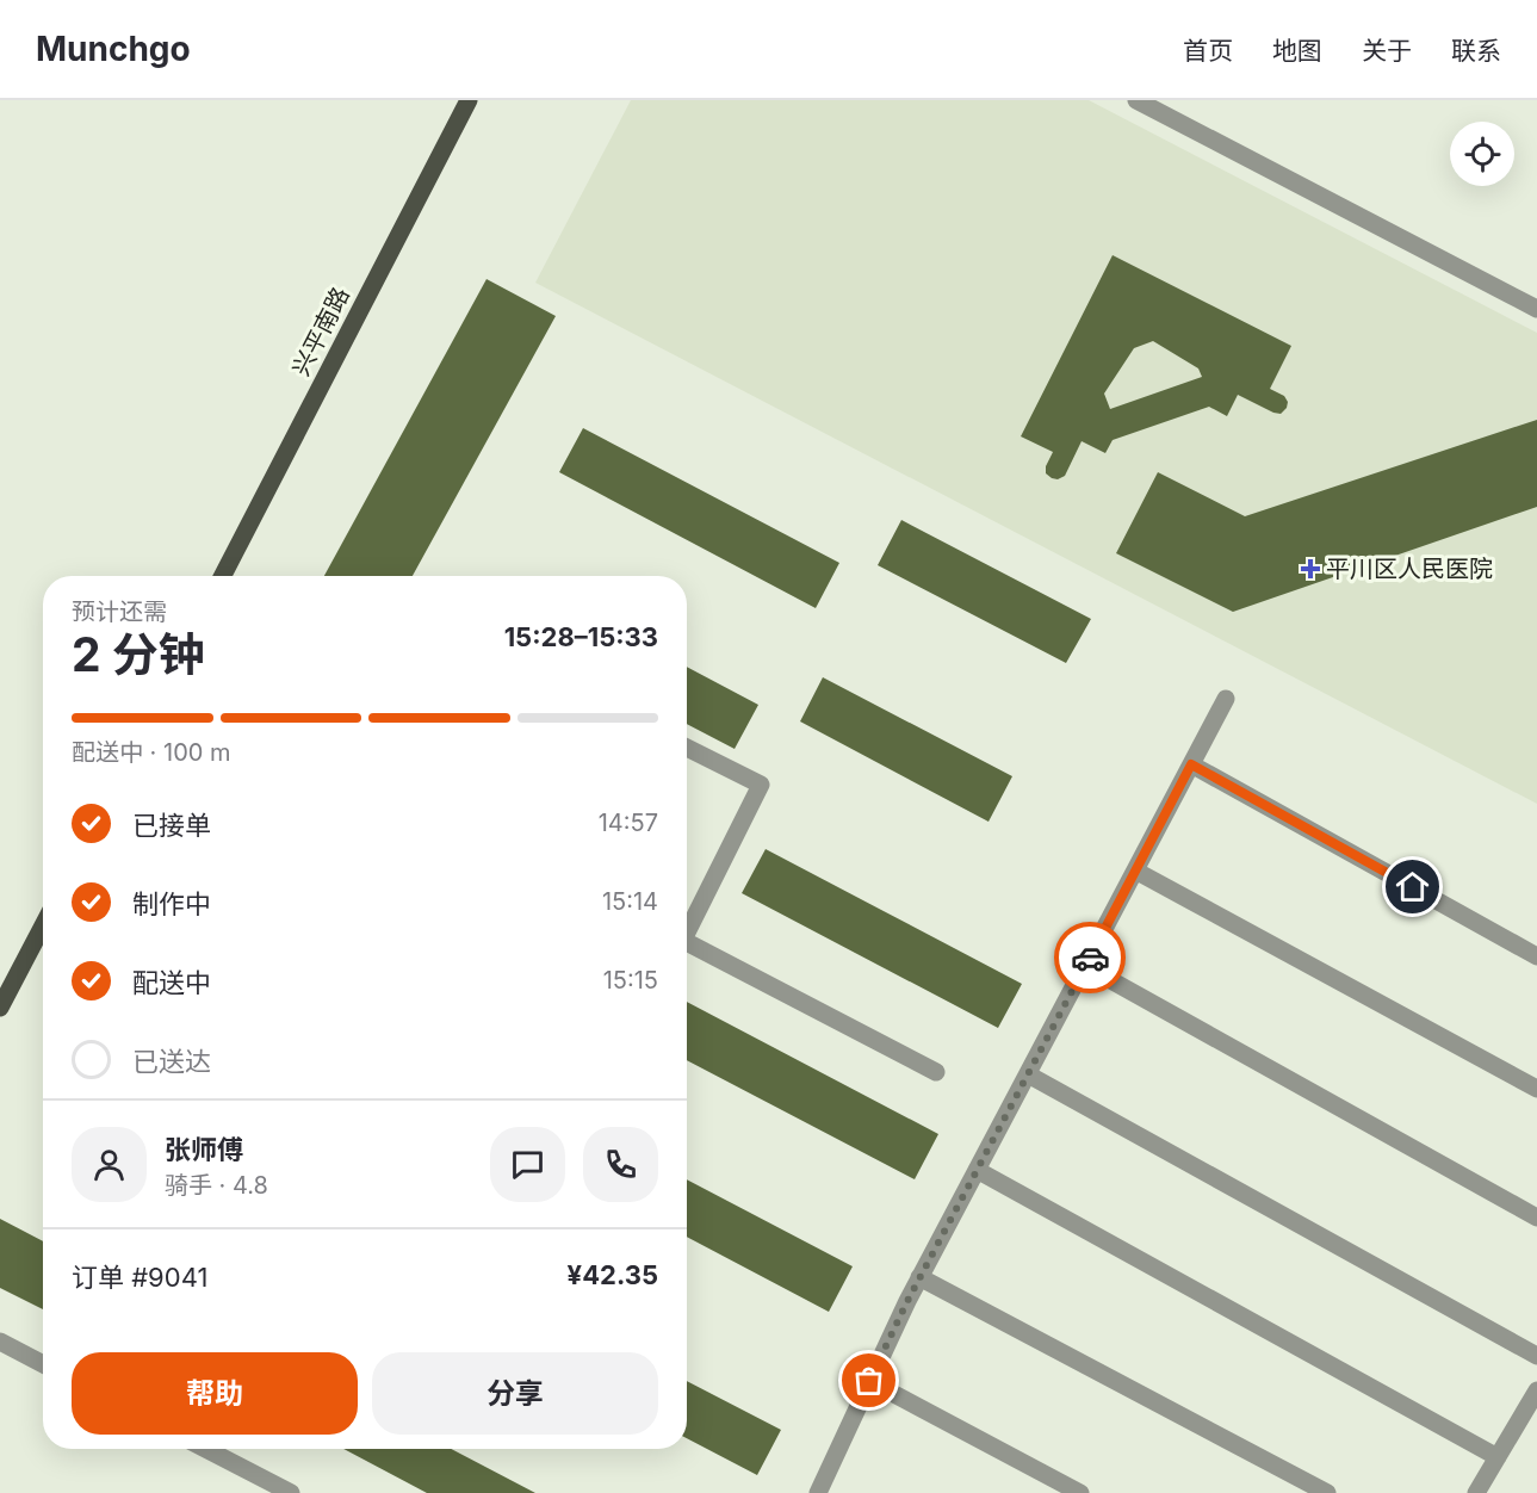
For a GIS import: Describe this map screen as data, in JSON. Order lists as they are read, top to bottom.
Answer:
{
  "streets": {
    "main road": ["兴平南路"]
  },
  "places": {
    "health": ["平川区人民医院"]
  },
  "page": {
    "header": "Munchgo",
    "nav": [
      "首页",
      "地图",
      "关于",
      "联系"
    ],
    "heading": ["2 分钟", "预计还需", "15:28–15:33"],
    "panel": [
      "张师傅",
      "骑手 · 4.8",
      "订单 #9041",
      "¥42.35"
    ],
    "bar": "配送中 · 100 m",
    "list": [
      ["已接单", "14:57"],
      ["制作中", "15:14"],
      ["配送中", "15:15"],
      "已送达"
    ],
    "buttons": ["帮助", "分享"]
  }
}
